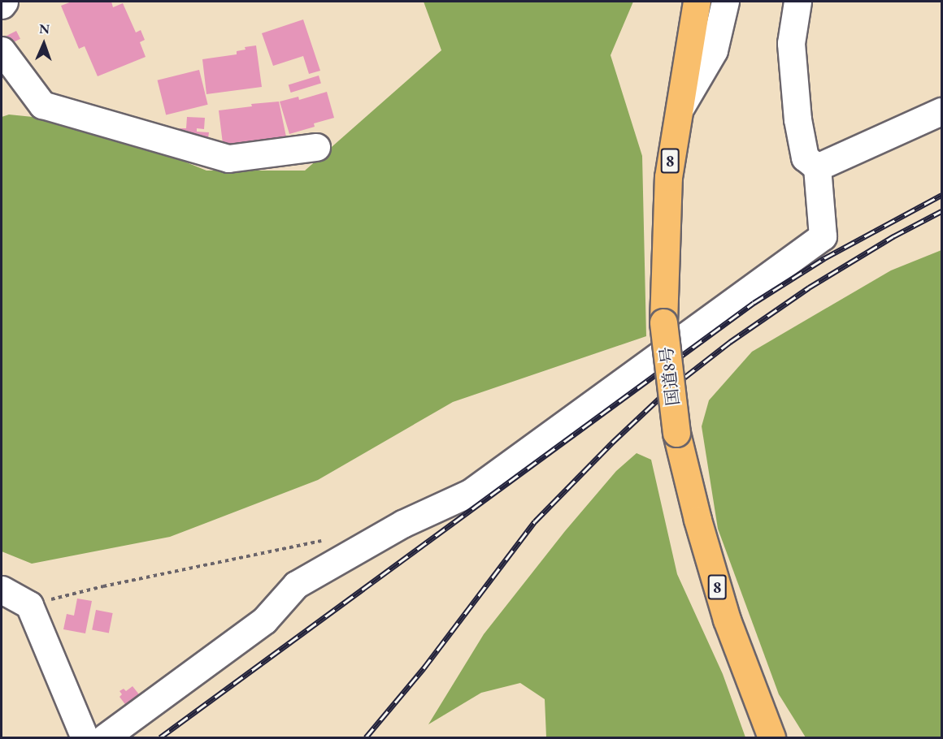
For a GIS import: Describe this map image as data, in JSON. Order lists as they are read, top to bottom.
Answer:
{
  "streets": {
    "highway": ["8", "国道8号"]
  },
  "north": "top"
}
